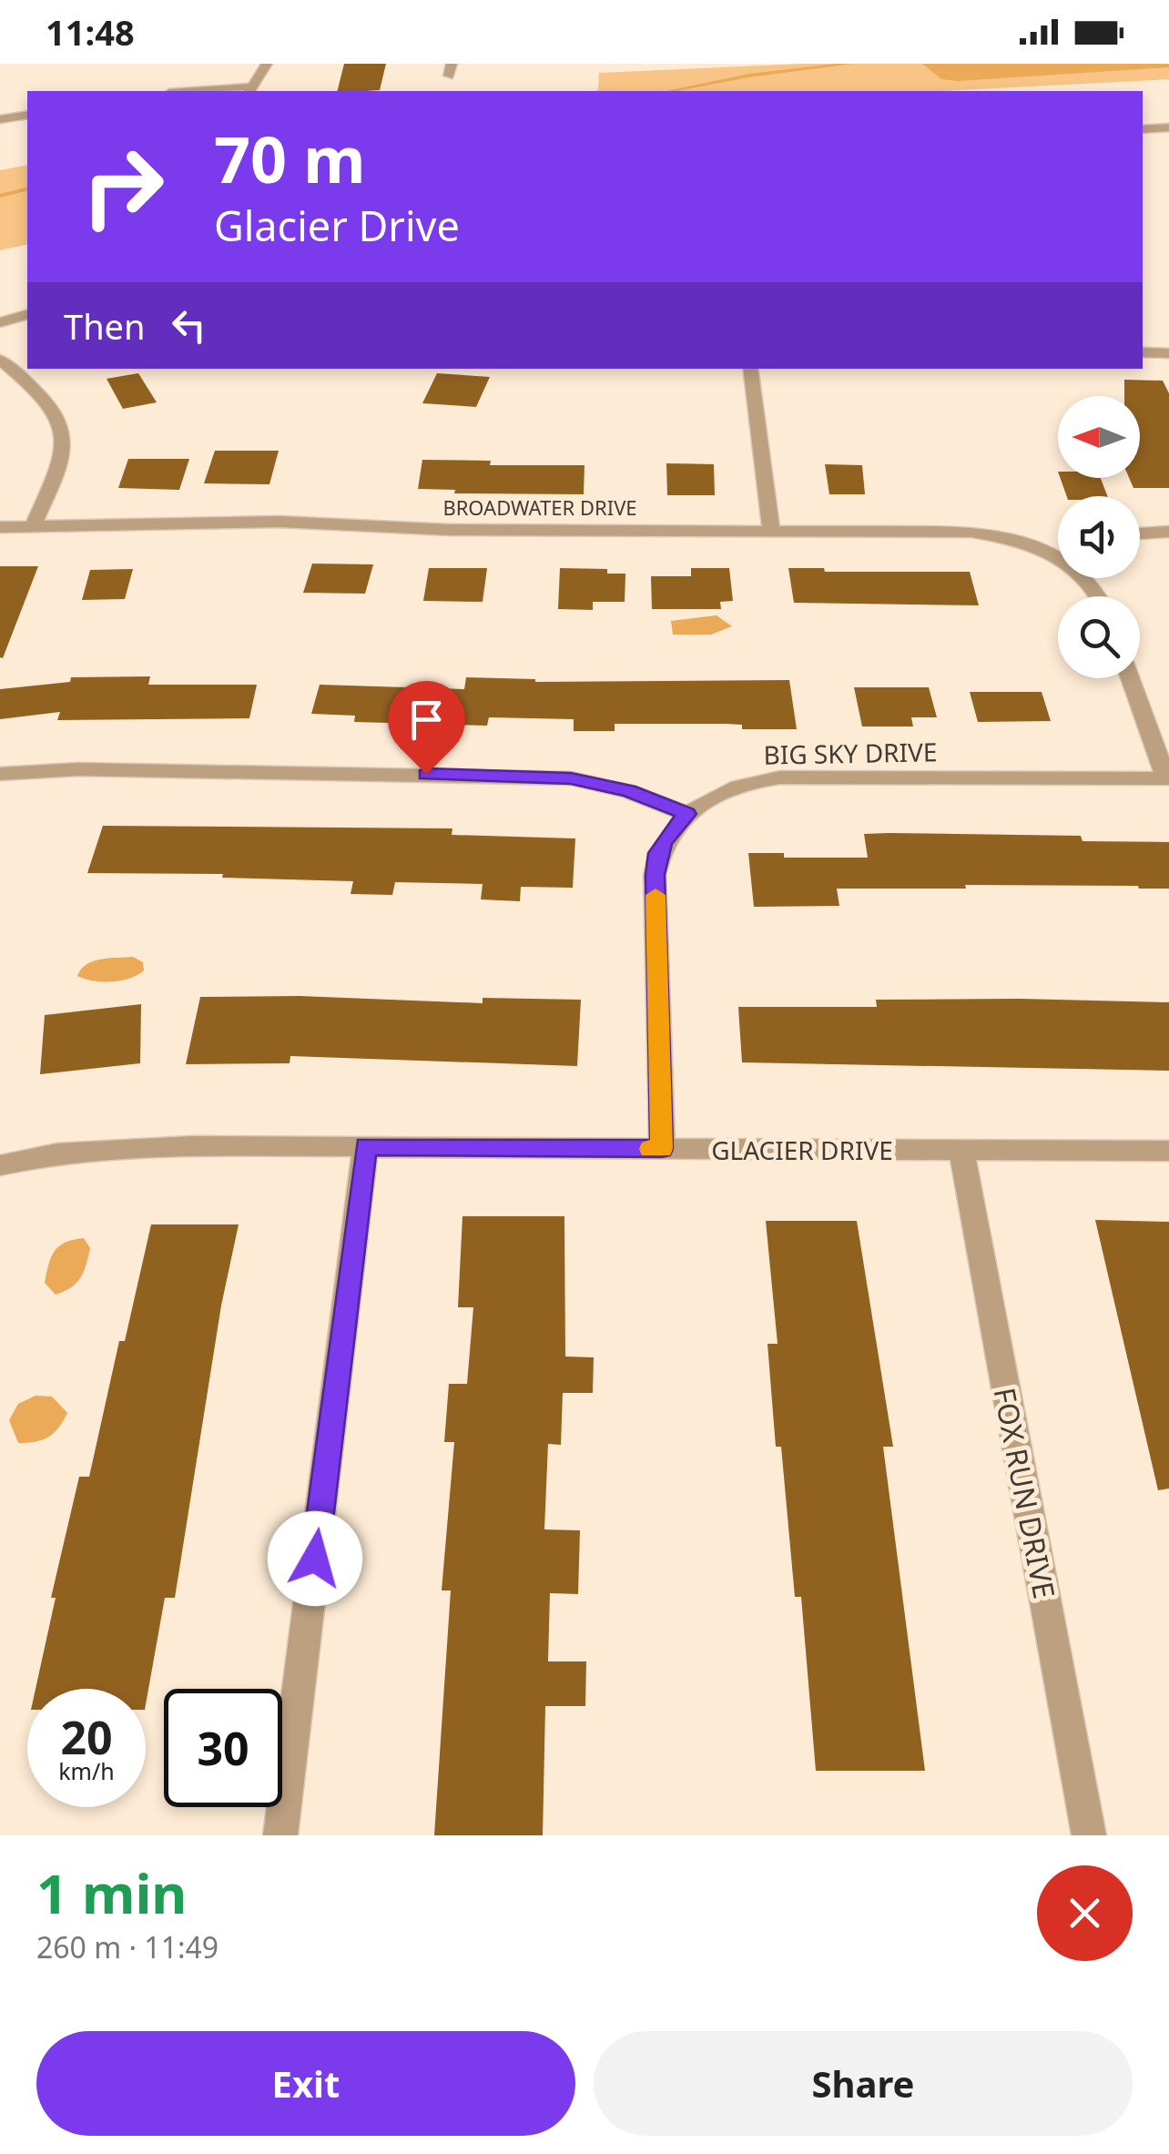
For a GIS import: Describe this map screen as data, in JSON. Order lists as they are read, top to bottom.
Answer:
{
  "streets": {
    "street": [
      "BROADWATER DRIVE",
      "BIG SKY DRIVE",
      "GLACIER DRIVE",
      "FOX RUN DRIVE"
    ]
  },
  "crossings": [
    ["GLACIER DRIVE", "FOX RUN DRIVE"]
  ],
  "north": "left",
  "page": {
    "status": "11:48",
    "turn": ["70 m", "Glacier Drive"],
    "then": "Then",
    "speed": "20 km/h",
    "limit": "30",
    "heading": ["1 min", "260 m · 11:49"],
    "buttons": ["Exit", "Share"]
  }
}
